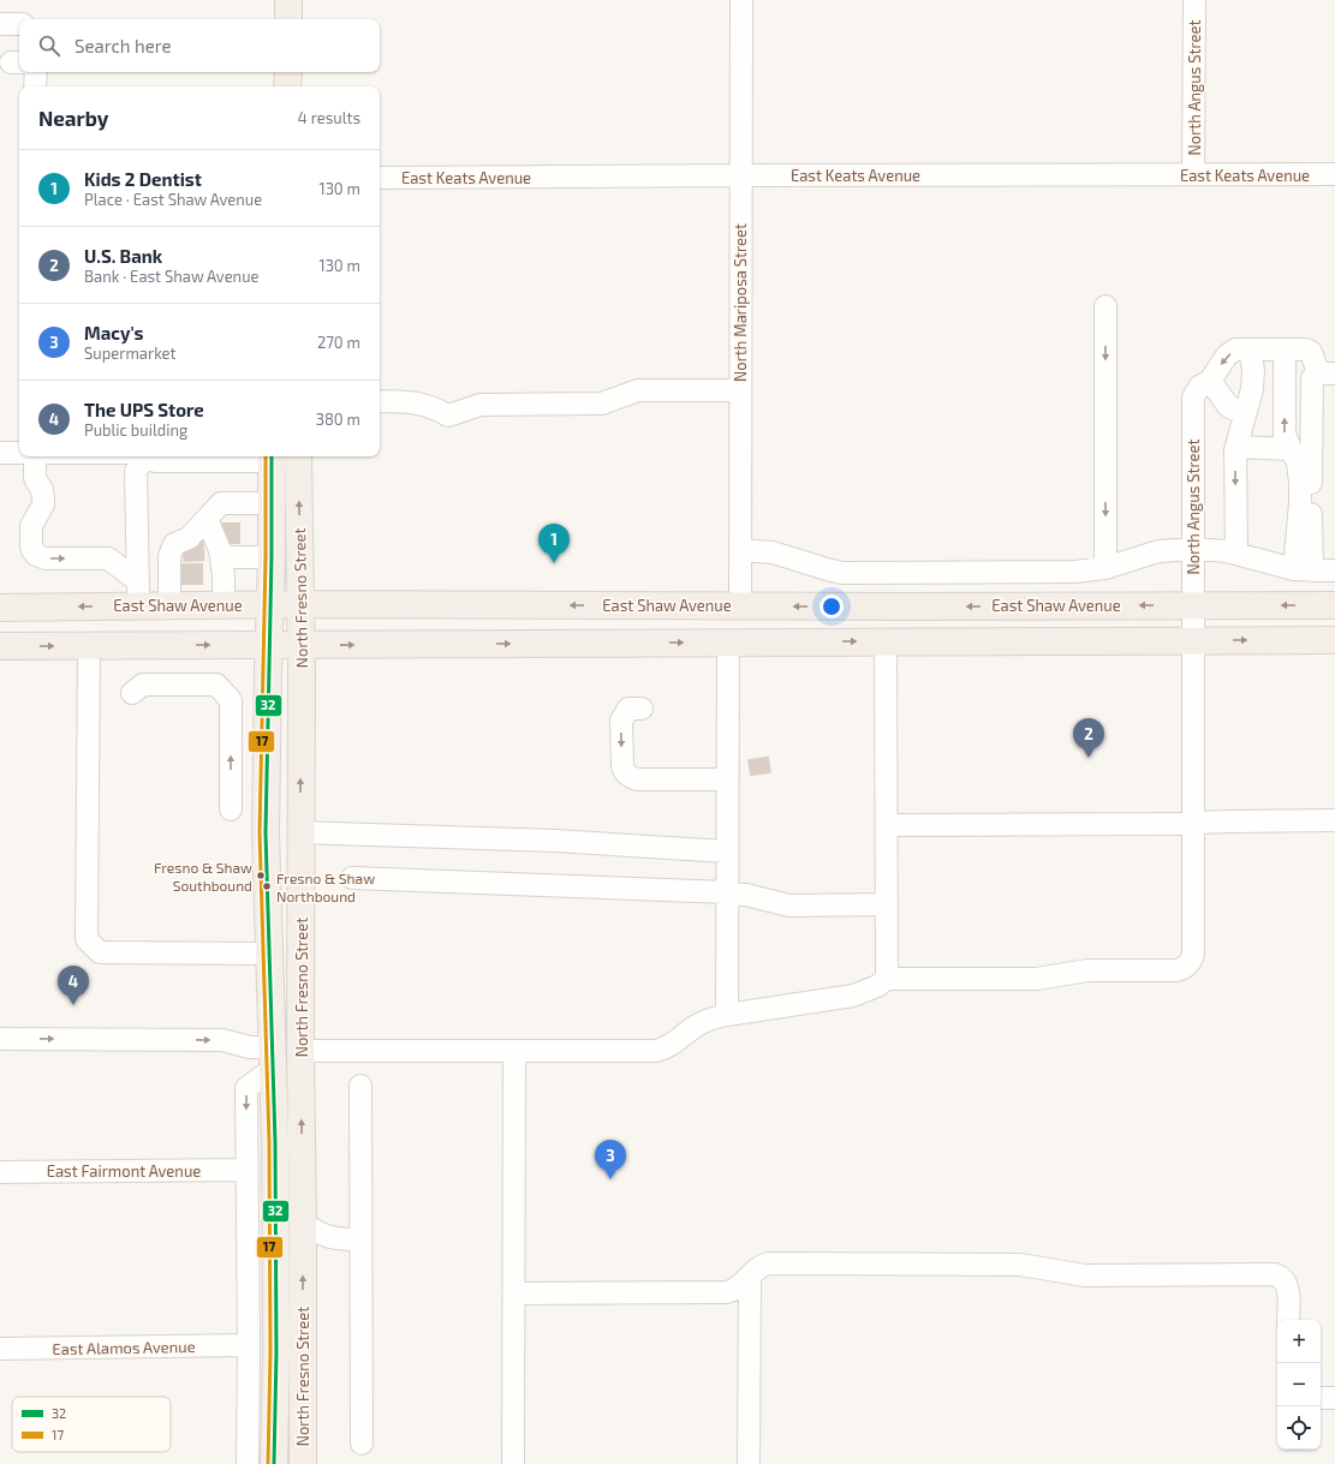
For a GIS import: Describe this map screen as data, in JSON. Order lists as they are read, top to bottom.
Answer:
{
  "streets": {
    "main road": ["North Fresno Street", "East Shaw Avenue"],
    "street": [
      "North Angus Street",
      "East Keats Avenue",
      "North Mariposa Street",
      "East Fairmont Avenue",
      "East Alamos Avenue"
    ]
  },
  "crossings": [
    ["North Angus Street", "East Keats Avenue"],
    ["North Angus Street", "East Shaw Avenue"],
    ["East Keats Avenue", "North Mariposa Street"],
    ["North Mariposa Street", "East Shaw Avenue"],
    ["North Fresno Street", "East Shaw Avenue"]
  ],
  "places": ["Fresno & Shaw Southbound", "Fresno & Shaw Northbound"],
  "lines": ["transit line 32", "transit line 17"],
  "legend": ["32", "17"],
  "page": {
    "search": "Search here",
    "heading": ["Nearby", "4 results"],
    "list": [
      {
        "mark": "1",
        "name": "Kids 2 Dentist",
        "note": "Place · East Shaw Avenue",
        "value": "130 m"
      },
      {
        "mark": "2",
        "name": "U.S. Bank",
        "note": "Bank · East Shaw Avenue",
        "value": "130 m"
      },
      {
        "mark": "3",
        "name": "Macy's",
        "note": "Supermarket",
        "value": "270 m"
      },
      {
        "mark": "4",
        "name": "The UPS Store",
        "note": "Public building",
        "value": "380 m"
      }
    ],
    "pins": [
      "1",
      "2",
      "4",
      "3"
    ],
    "map_buttons": ["+", "−"]
  }
}
